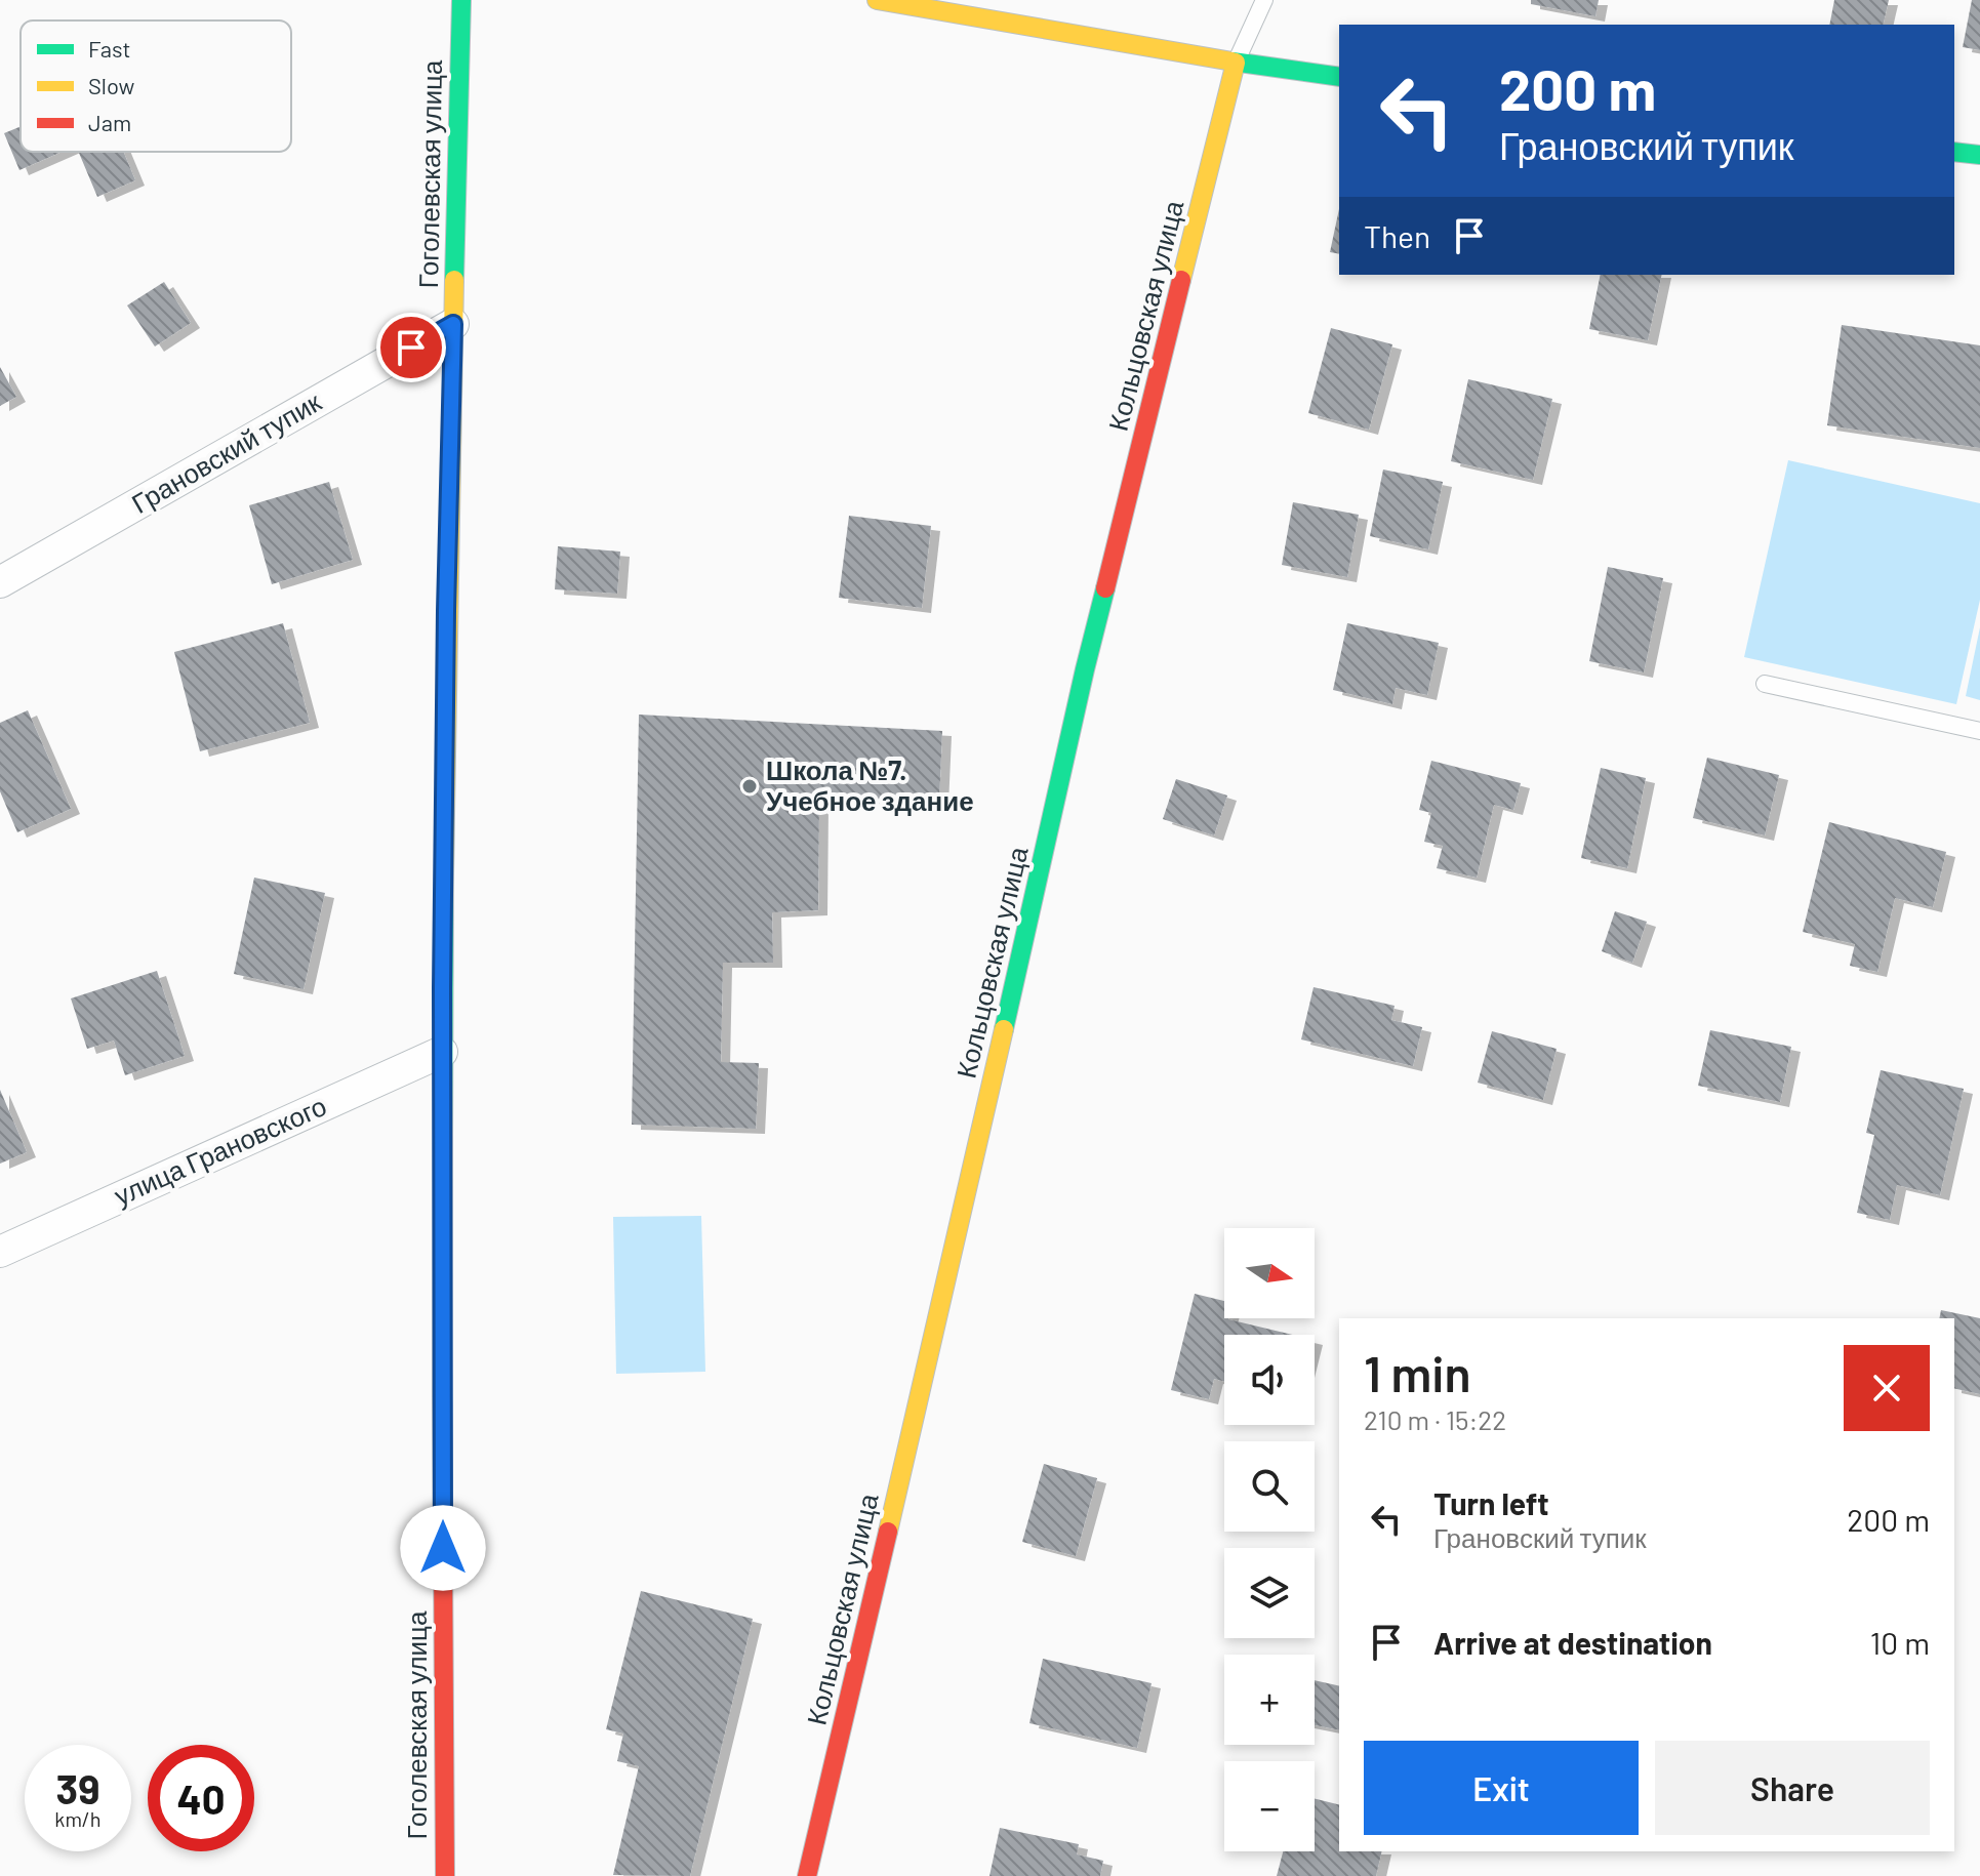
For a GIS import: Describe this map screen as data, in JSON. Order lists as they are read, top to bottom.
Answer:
{
  "streets": {
    "street": [
      "Гоголевская улица",
      "Кольцовская улица",
      "Грановский тупик",
      "улица Грановского"
    ]
  },
  "crossings": [
    ["Гоголевская улица", "Грановский тупик"],
    ["Гоголевская улица", "улица Грановского"]
  ],
  "places": ["Школа №7. Учебное здание"],
  "legend": ["Fast", "Slow", "Jam"],
  "north": "right",
  "page": {
    "turn": ["200 m", "Грановский тупик"],
    "then": "Then",
    "map_buttons": ["+", "−"],
    "heading": ["1 min", "210 m · 15:22"],
    "list": [
      {
        "name": "Turn left",
        "note": "Грановский тупик",
        "value": "200 m"
      },
      {
        "name": "Arrive at destination",
        "value": "10 m"
      }
    ],
    "buttons": ["Exit", "Share"],
    "speed": "39 km/h",
    "limit": "40"
  }
}
